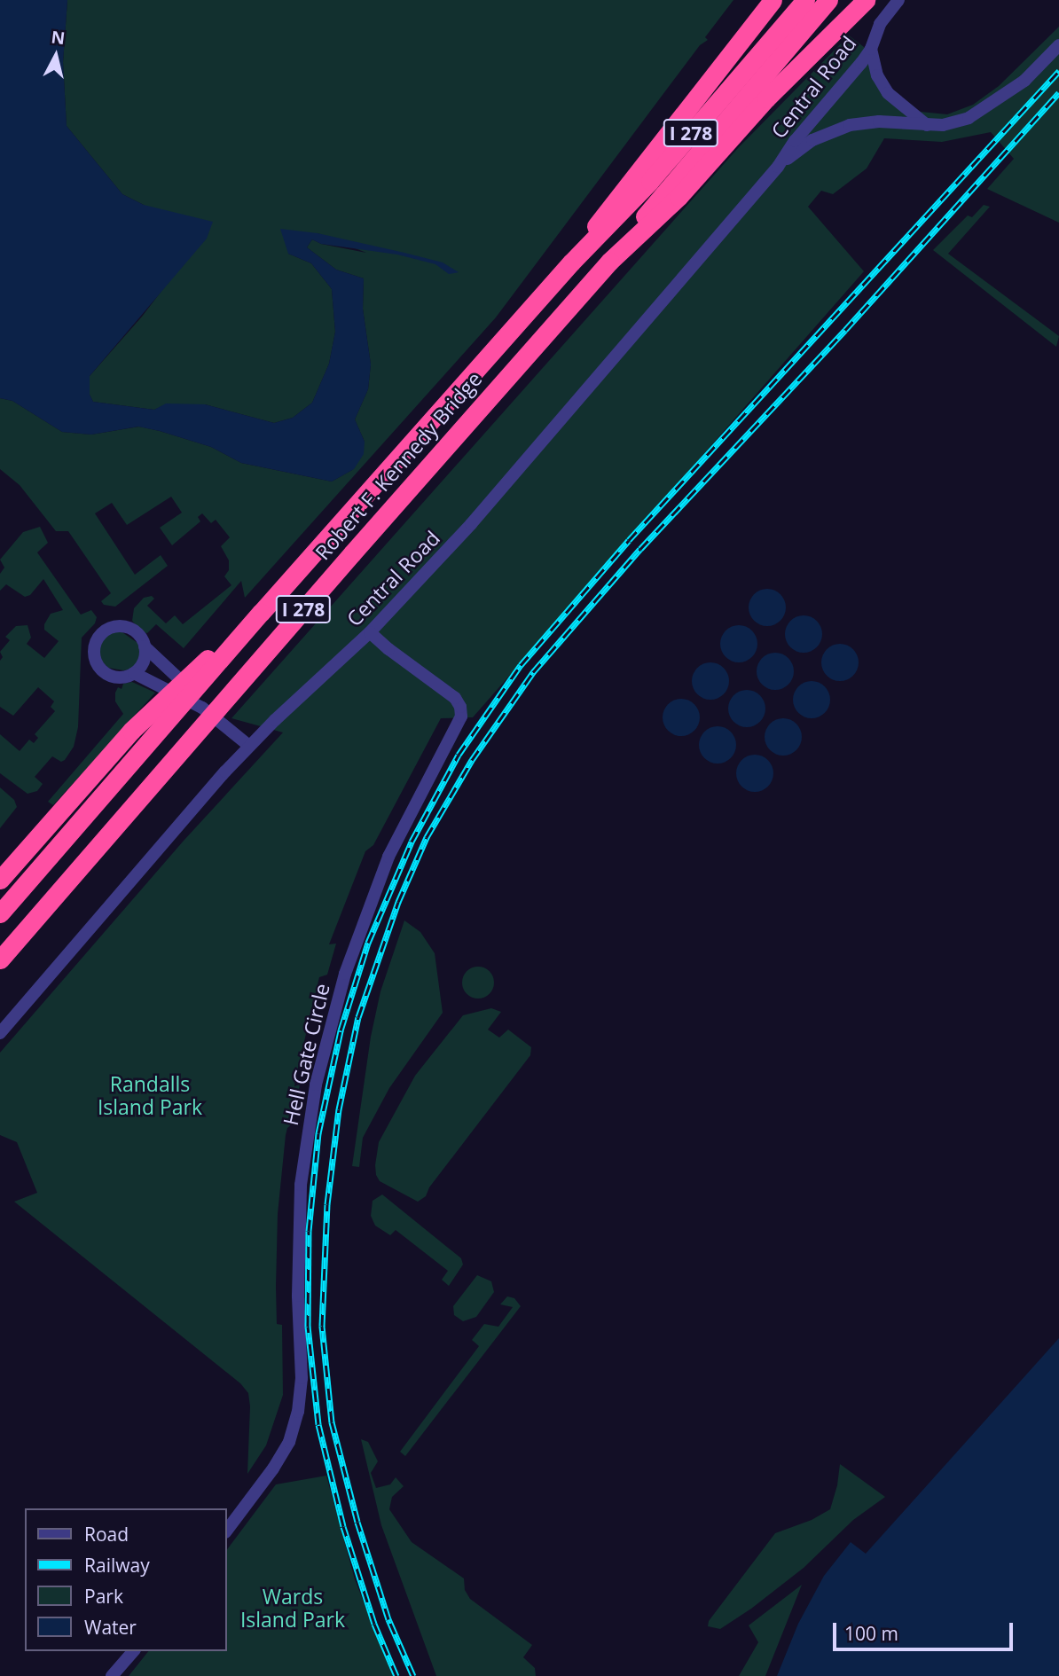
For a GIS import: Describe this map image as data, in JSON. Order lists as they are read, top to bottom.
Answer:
{
  "streets": {
    "highway": ["I 278", "Robert F. Kennedy Bridge"],
    "street": ["Central Road", "Hell Gate Circle"]
  },
  "crossings": [
    ["Central Road", "Hell Gate Circle"]
  ],
  "parks": ["Randalls Island Park", "Wards Island Park"],
  "legend": [
    "Road",
    "Railway",
    "Park",
    "Water"
  ],
  "scale_bar": "100 m",
  "north": "top"
}
